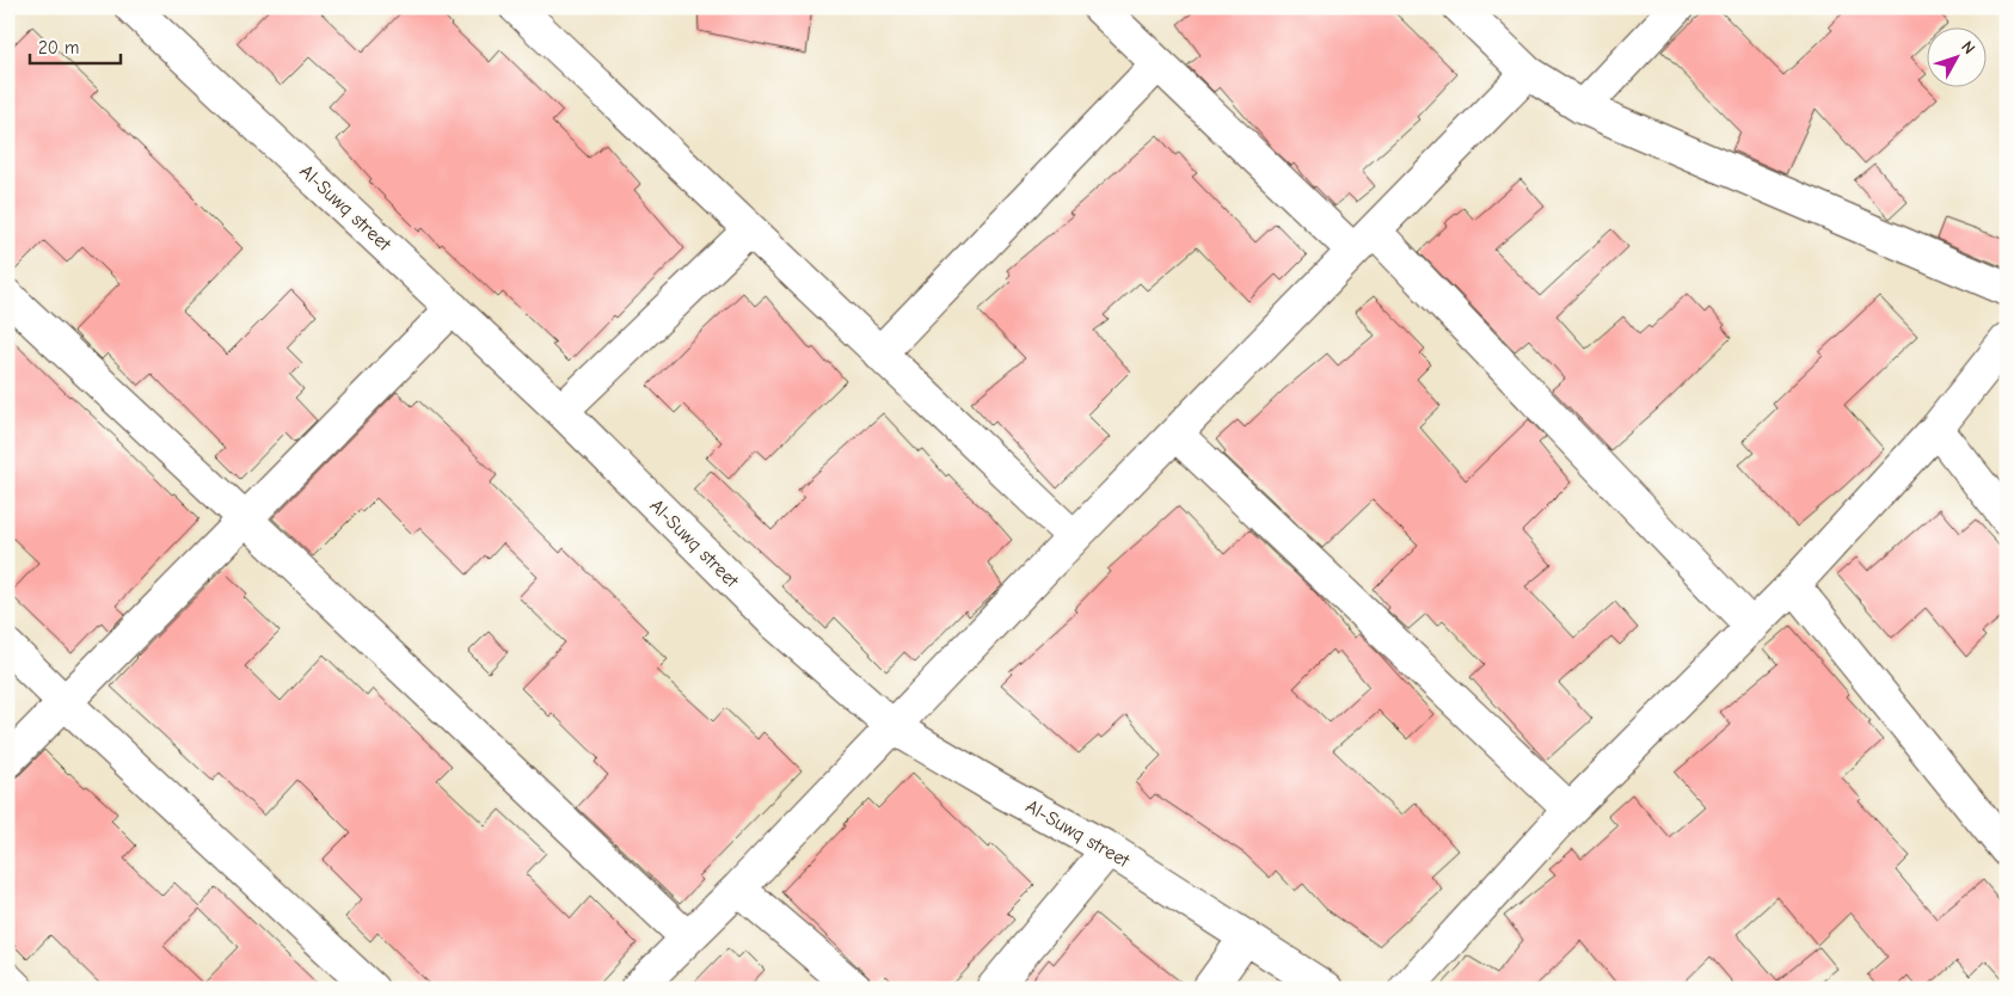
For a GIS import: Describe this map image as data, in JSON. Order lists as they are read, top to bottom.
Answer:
{
  "streets": {
    "street": ["Al-Suwq street"]
  },
  "scale_bar": "20 m",
  "north": "top right"
}
